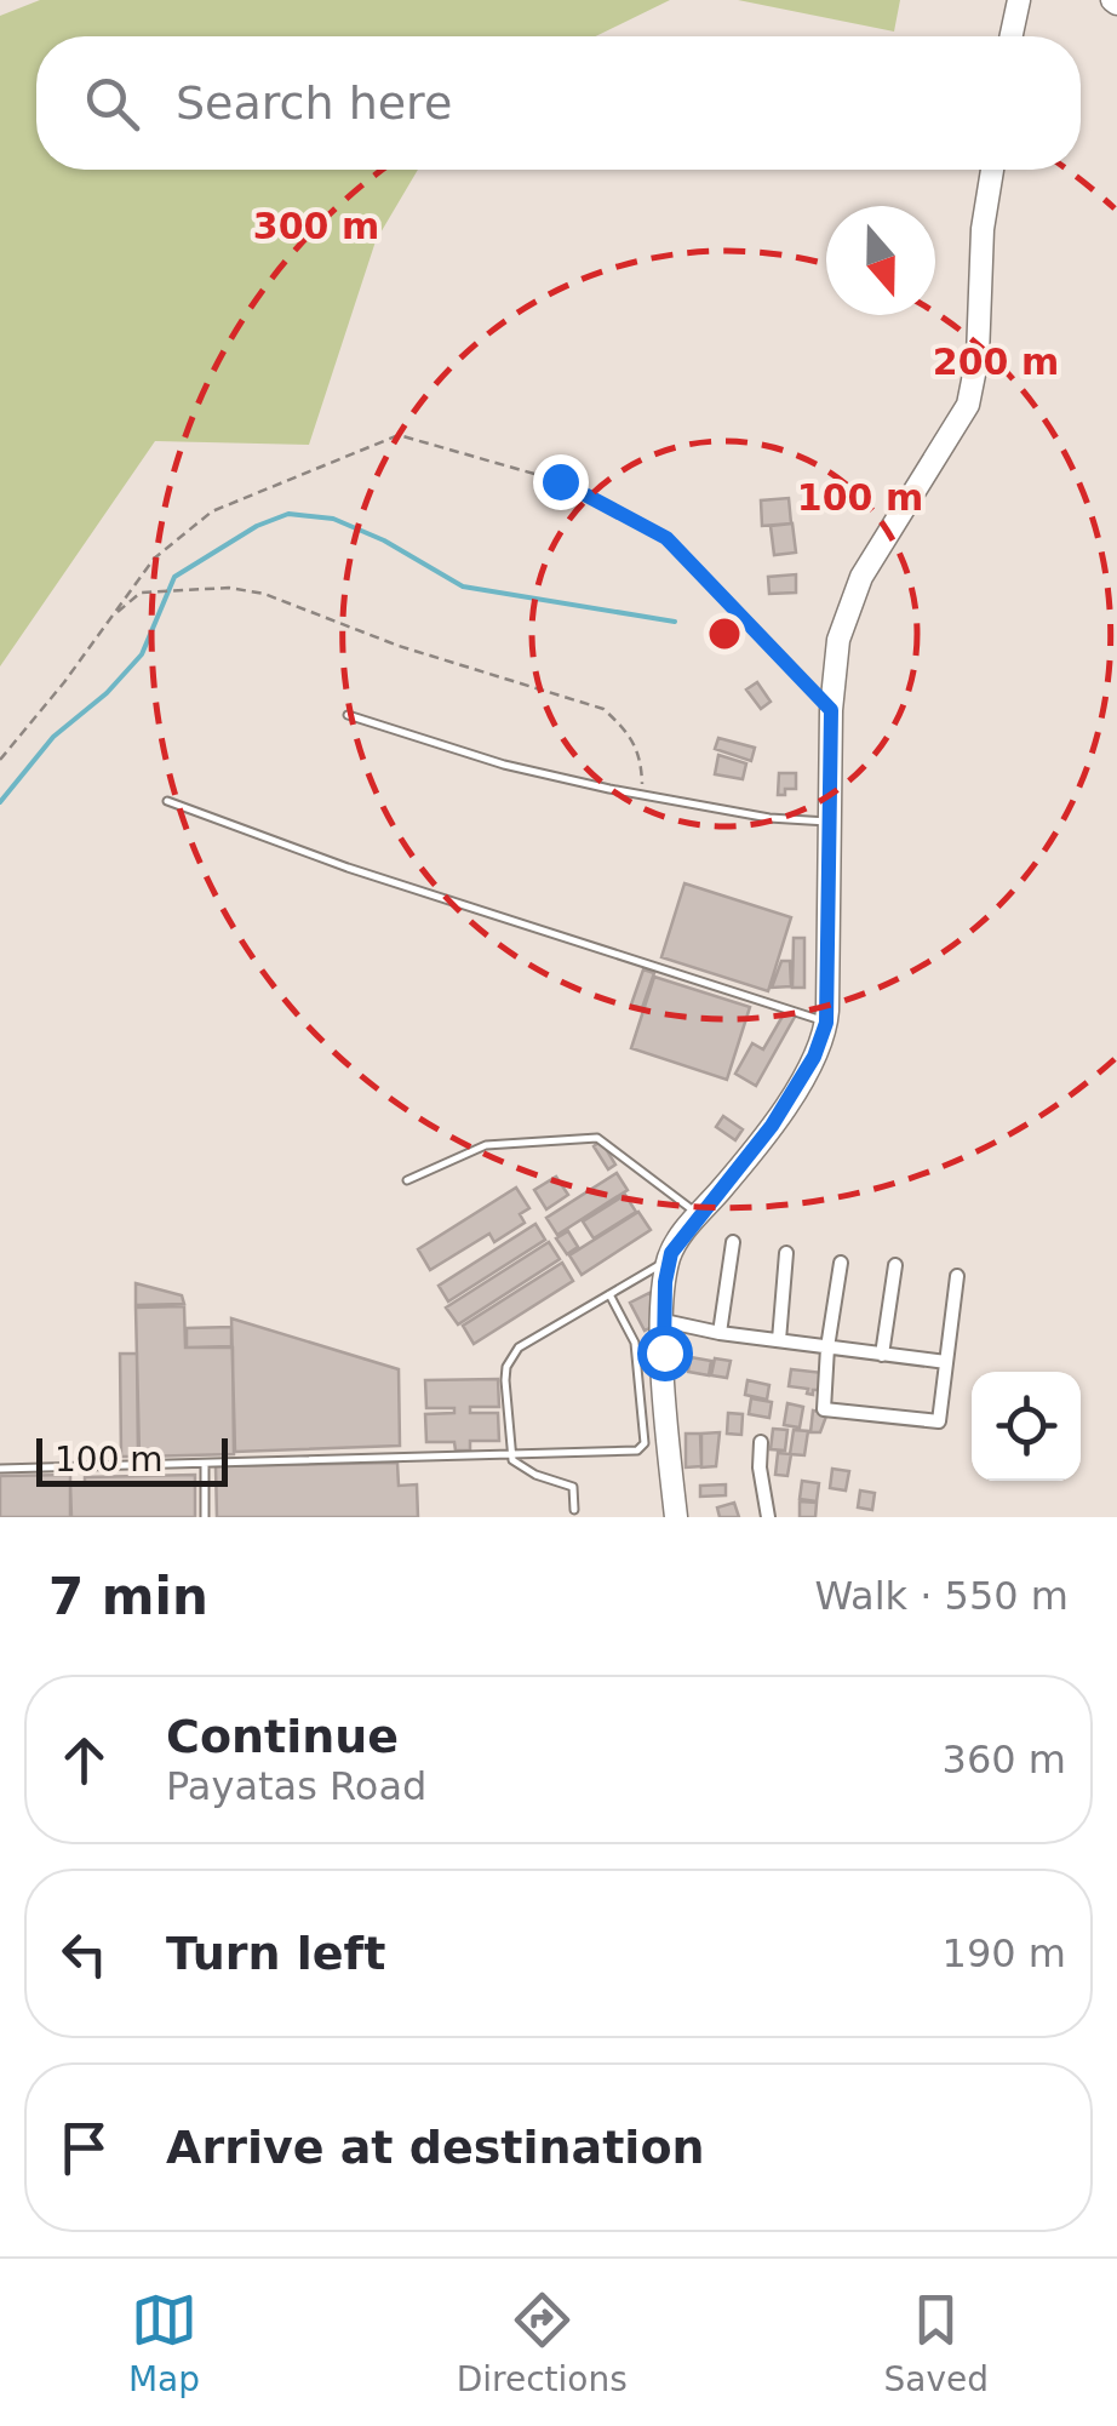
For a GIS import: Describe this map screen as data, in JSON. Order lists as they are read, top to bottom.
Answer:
{
  "scale_bar": "100 m",
  "north": "bottom",
  "page": {
    "search": "Search here",
    "scale": "100 m",
    "heading": ["7 min", "Walk · 550 m"],
    "list": [
      ["Continue", "Payatas Road", "360 m"],
      ["Turn left", "190 m"],
      "Arrive at destination"
    ],
    "nav": ["Map", "Directions", "Saved"]
  },
  "rings": ["300 m", "200 m", "100 m"]
}
